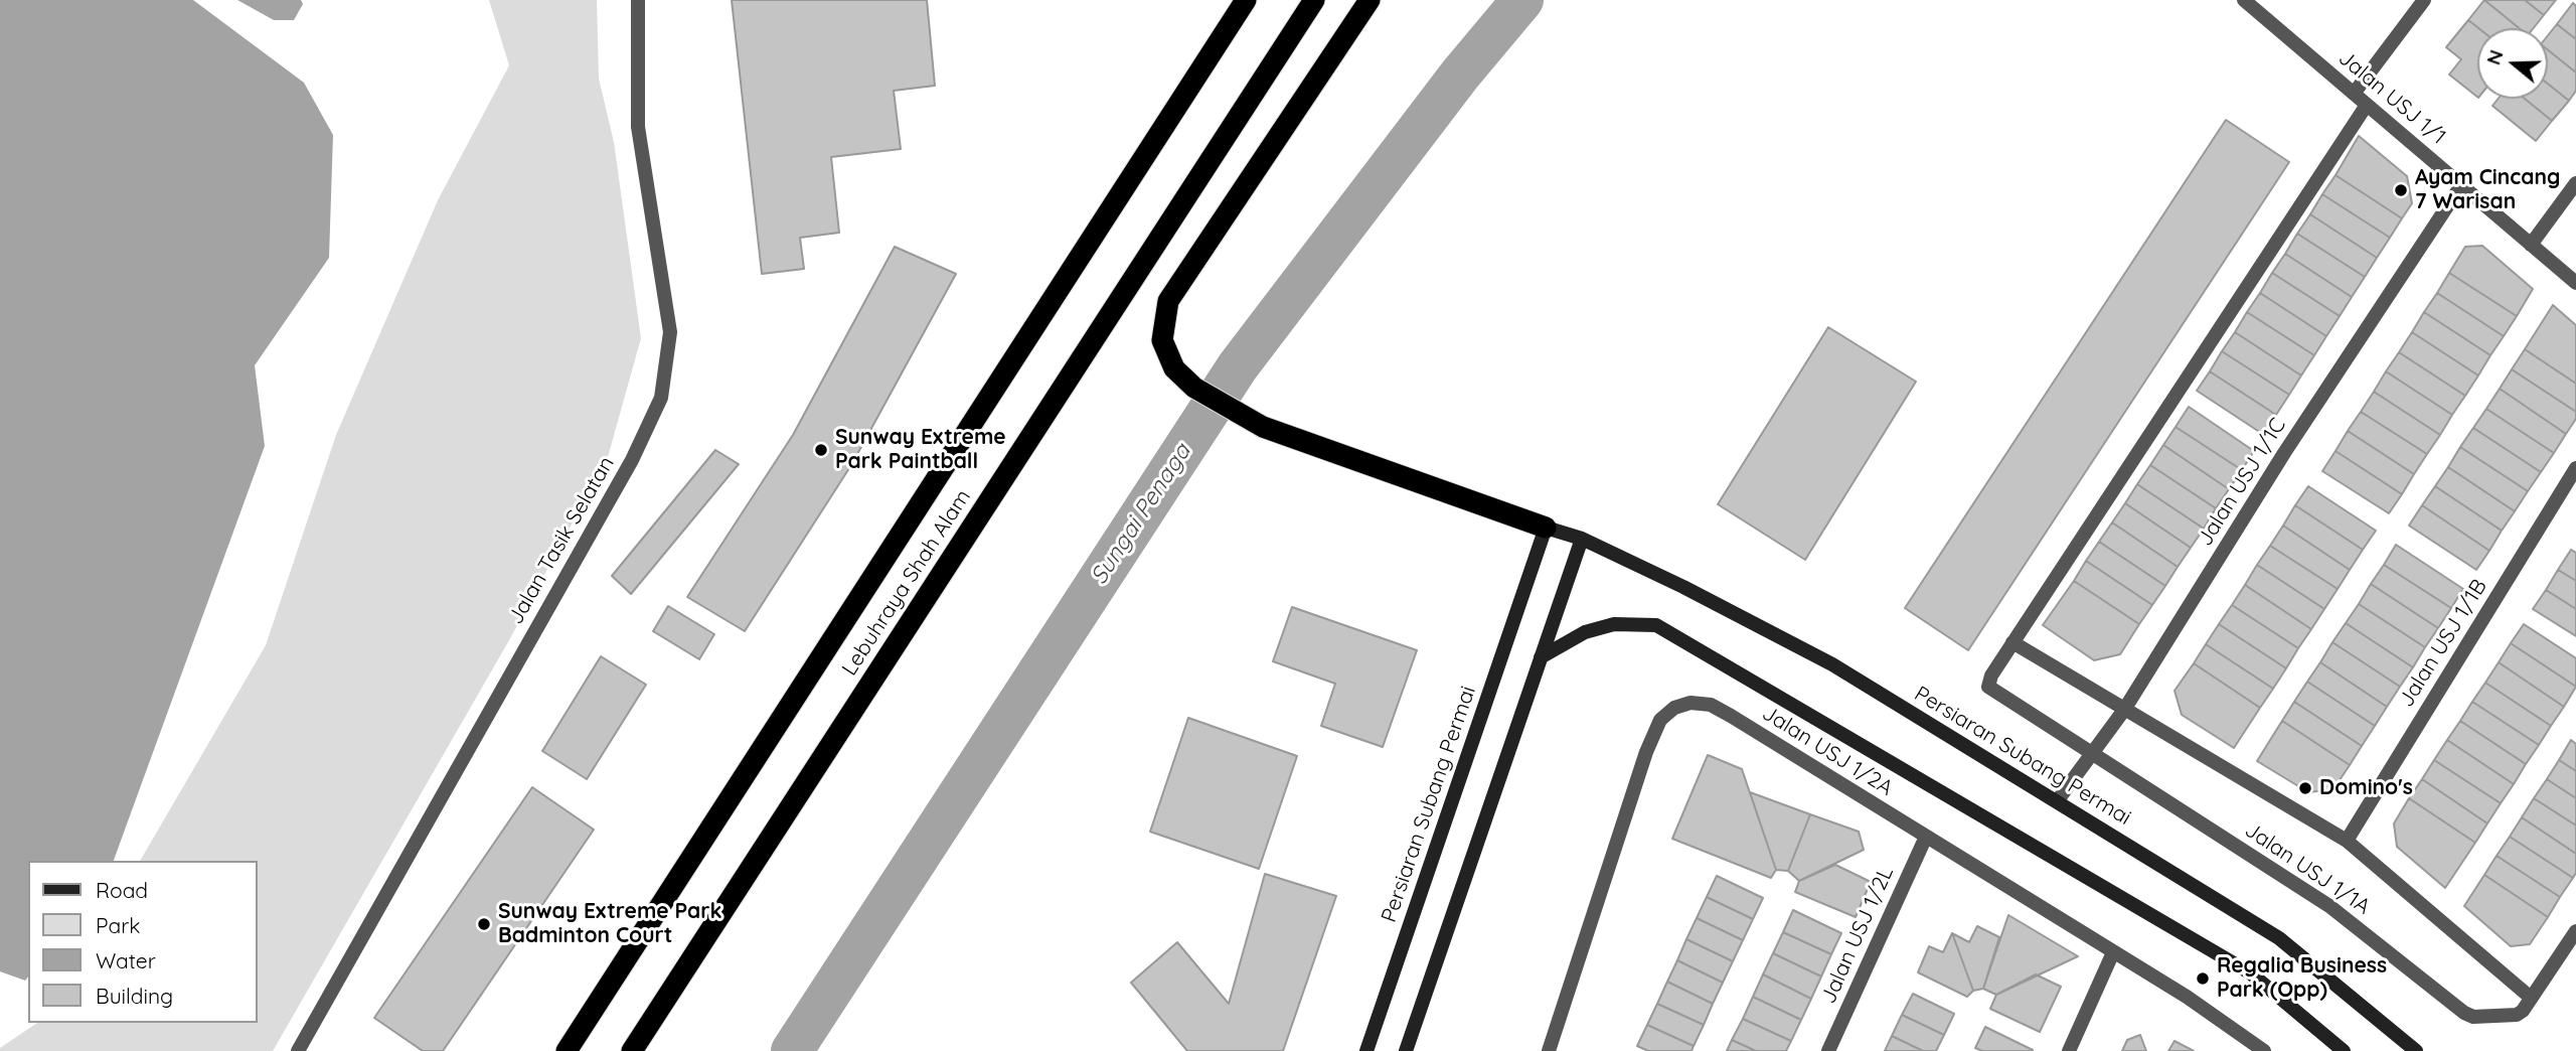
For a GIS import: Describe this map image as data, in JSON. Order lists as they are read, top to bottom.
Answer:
{
  "streets": {
    "highway": ["Lebuhraya Shah Alam"],
    "main road": ["Persiaran Subang Permai"],
    "street": [
      "Jalan USJ 1/1",
      "Jalan USJ 1/1C",
      "Jalan Tasik Selatan",
      "Jalan USJ 1/1B",
      "Jalan USJ 1/2A",
      "Jalan USJ 1/1A",
      "Jalan USJ 1/2L"
    ]
  },
  "crossings": [
    ["Jalan USJ 1/1", "Jalan USJ 1/1C"],
    ["Jalan USJ 1/1C", "Persiaran Subang Permai"],
    ["Jalan USJ 1/1C", "Jalan USJ 1/1A"],
    ["Jalan USJ 1/2A", "Jalan USJ 1/2L"]
  ],
  "water": ["Sungai Penaga"],
  "places": [
    "Ayam Cincang 7 Warisan",
    "Sunway Extreme Park Paintball",
    "Domino's",
    "Sunway Extreme Park Badminton Court",
    "Regalia Business Park (Opp)"
  ],
  "legend": [
    "Road",
    "Park",
    "Water",
    "Building"
  ],
  "north": "left"
}
